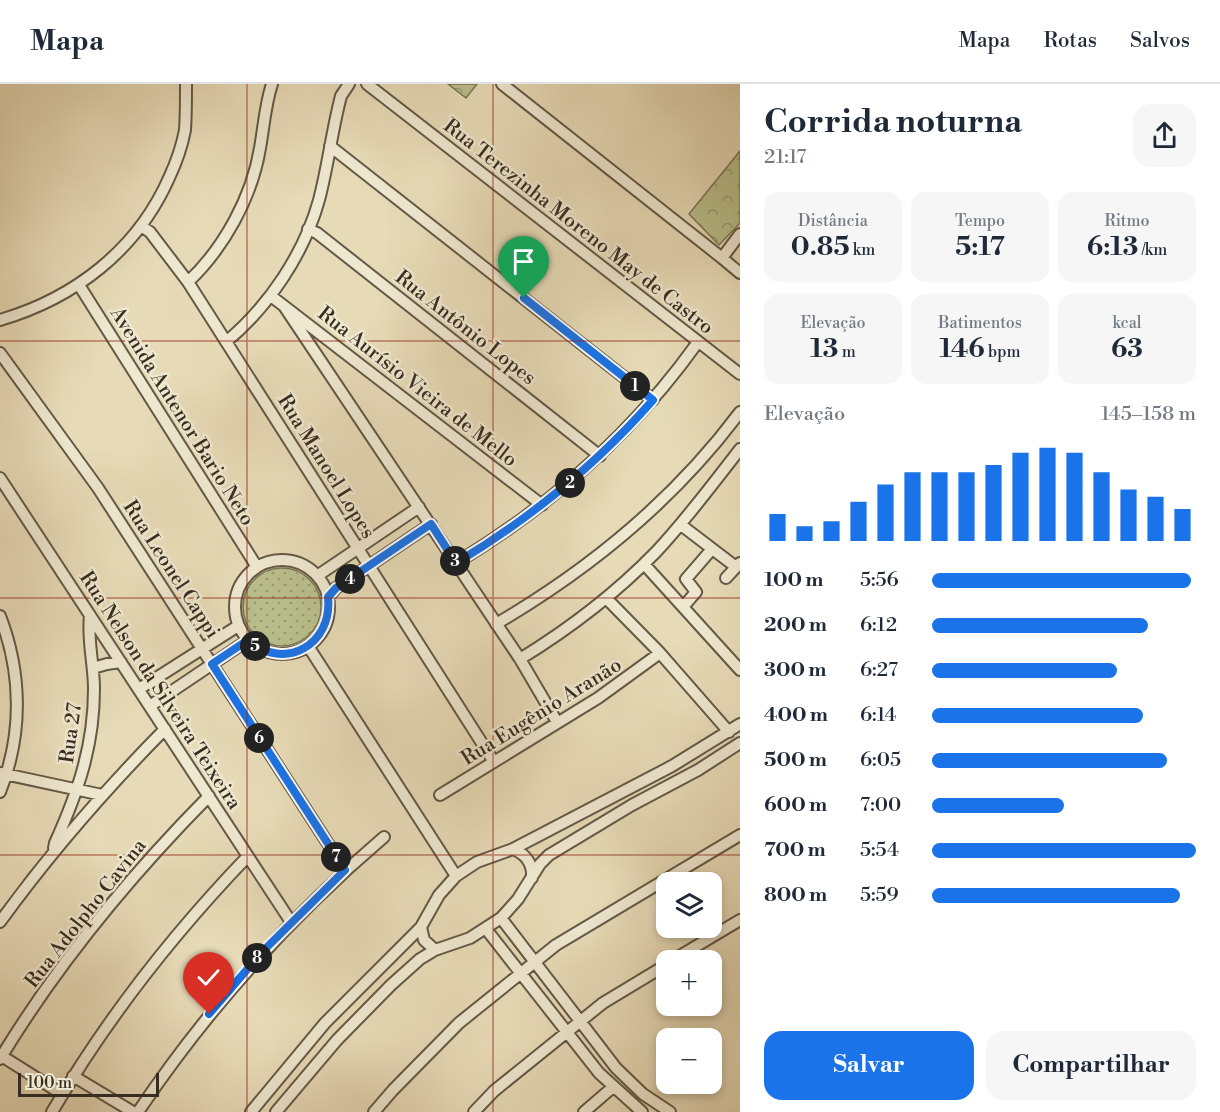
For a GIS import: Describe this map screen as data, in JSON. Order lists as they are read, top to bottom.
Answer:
{
  "streets": {
    "street": [
      "Rua Terezinha Moreno May de Castro",
      "Rua Antônio Lopes",
      "Rua Aurísio Vieira de Mello",
      "Avenida Antenor Bario Neto",
      "Rua Manoel Lopes",
      "Rua Leonel Cappi",
      "Rua Nelson da Silveira Teixeira",
      "Rua Eugênio Aranão",
      "Rua 27",
      "Rua Adolpho Cavina"
    ]
  },
  "crossings": [
    ["Rua Manoel Lopes", "Rua Eugênio Aranão"],
    ["Rua Nelson da Silveira Teixeira", "Rua 27"],
    ["Rua Nelson da Silveira Teixeira", "Rua Adolpho Cavina"]
  ],
  "scale_bar": "100 m",
  "page": {
    "header": "Mapa",
    "nav": ["Mapa", "Rotas", "Salvos"],
    "heading": ["Corrida noturna", "21:17"],
    "stats": [
      ["Distância", "0.85 km"],
      ["Tempo", "5:17"],
      ["Ritmo", "6:13 /km"],
      ["Elevação", "13 m"],
      ["Batimentos", "146 bpm"],
      ["kcal", "63"]
    ],
    "pins": [
      "1",
      "2",
      "3",
      "4",
      "5",
      "6",
      "7",
      "8"
    ],
    "chart": ["Elevação", "145–158 m"],
    "list": [
      {
        "name": "100 m",
        "note": "5:56"
      },
      {
        "name": "200 m",
        "note": "6:12"
      },
      {
        "name": "300 m",
        "note": "6:27"
      },
      {
        "name": "400 m",
        "note": "6:14"
      },
      {
        "name": "500 m",
        "note": "6:05"
      },
      {
        "name": "600 m",
        "note": "7:00"
      },
      {
        "name": "700 m",
        "note": "5:54"
      },
      {
        "name": "800 m",
        "note": "5:59"
      }
    ],
    "map_buttons": ["+", "−"],
    "buttons": ["Salvar", "Compartilhar"],
    "scale": "100 m"
  }
}
